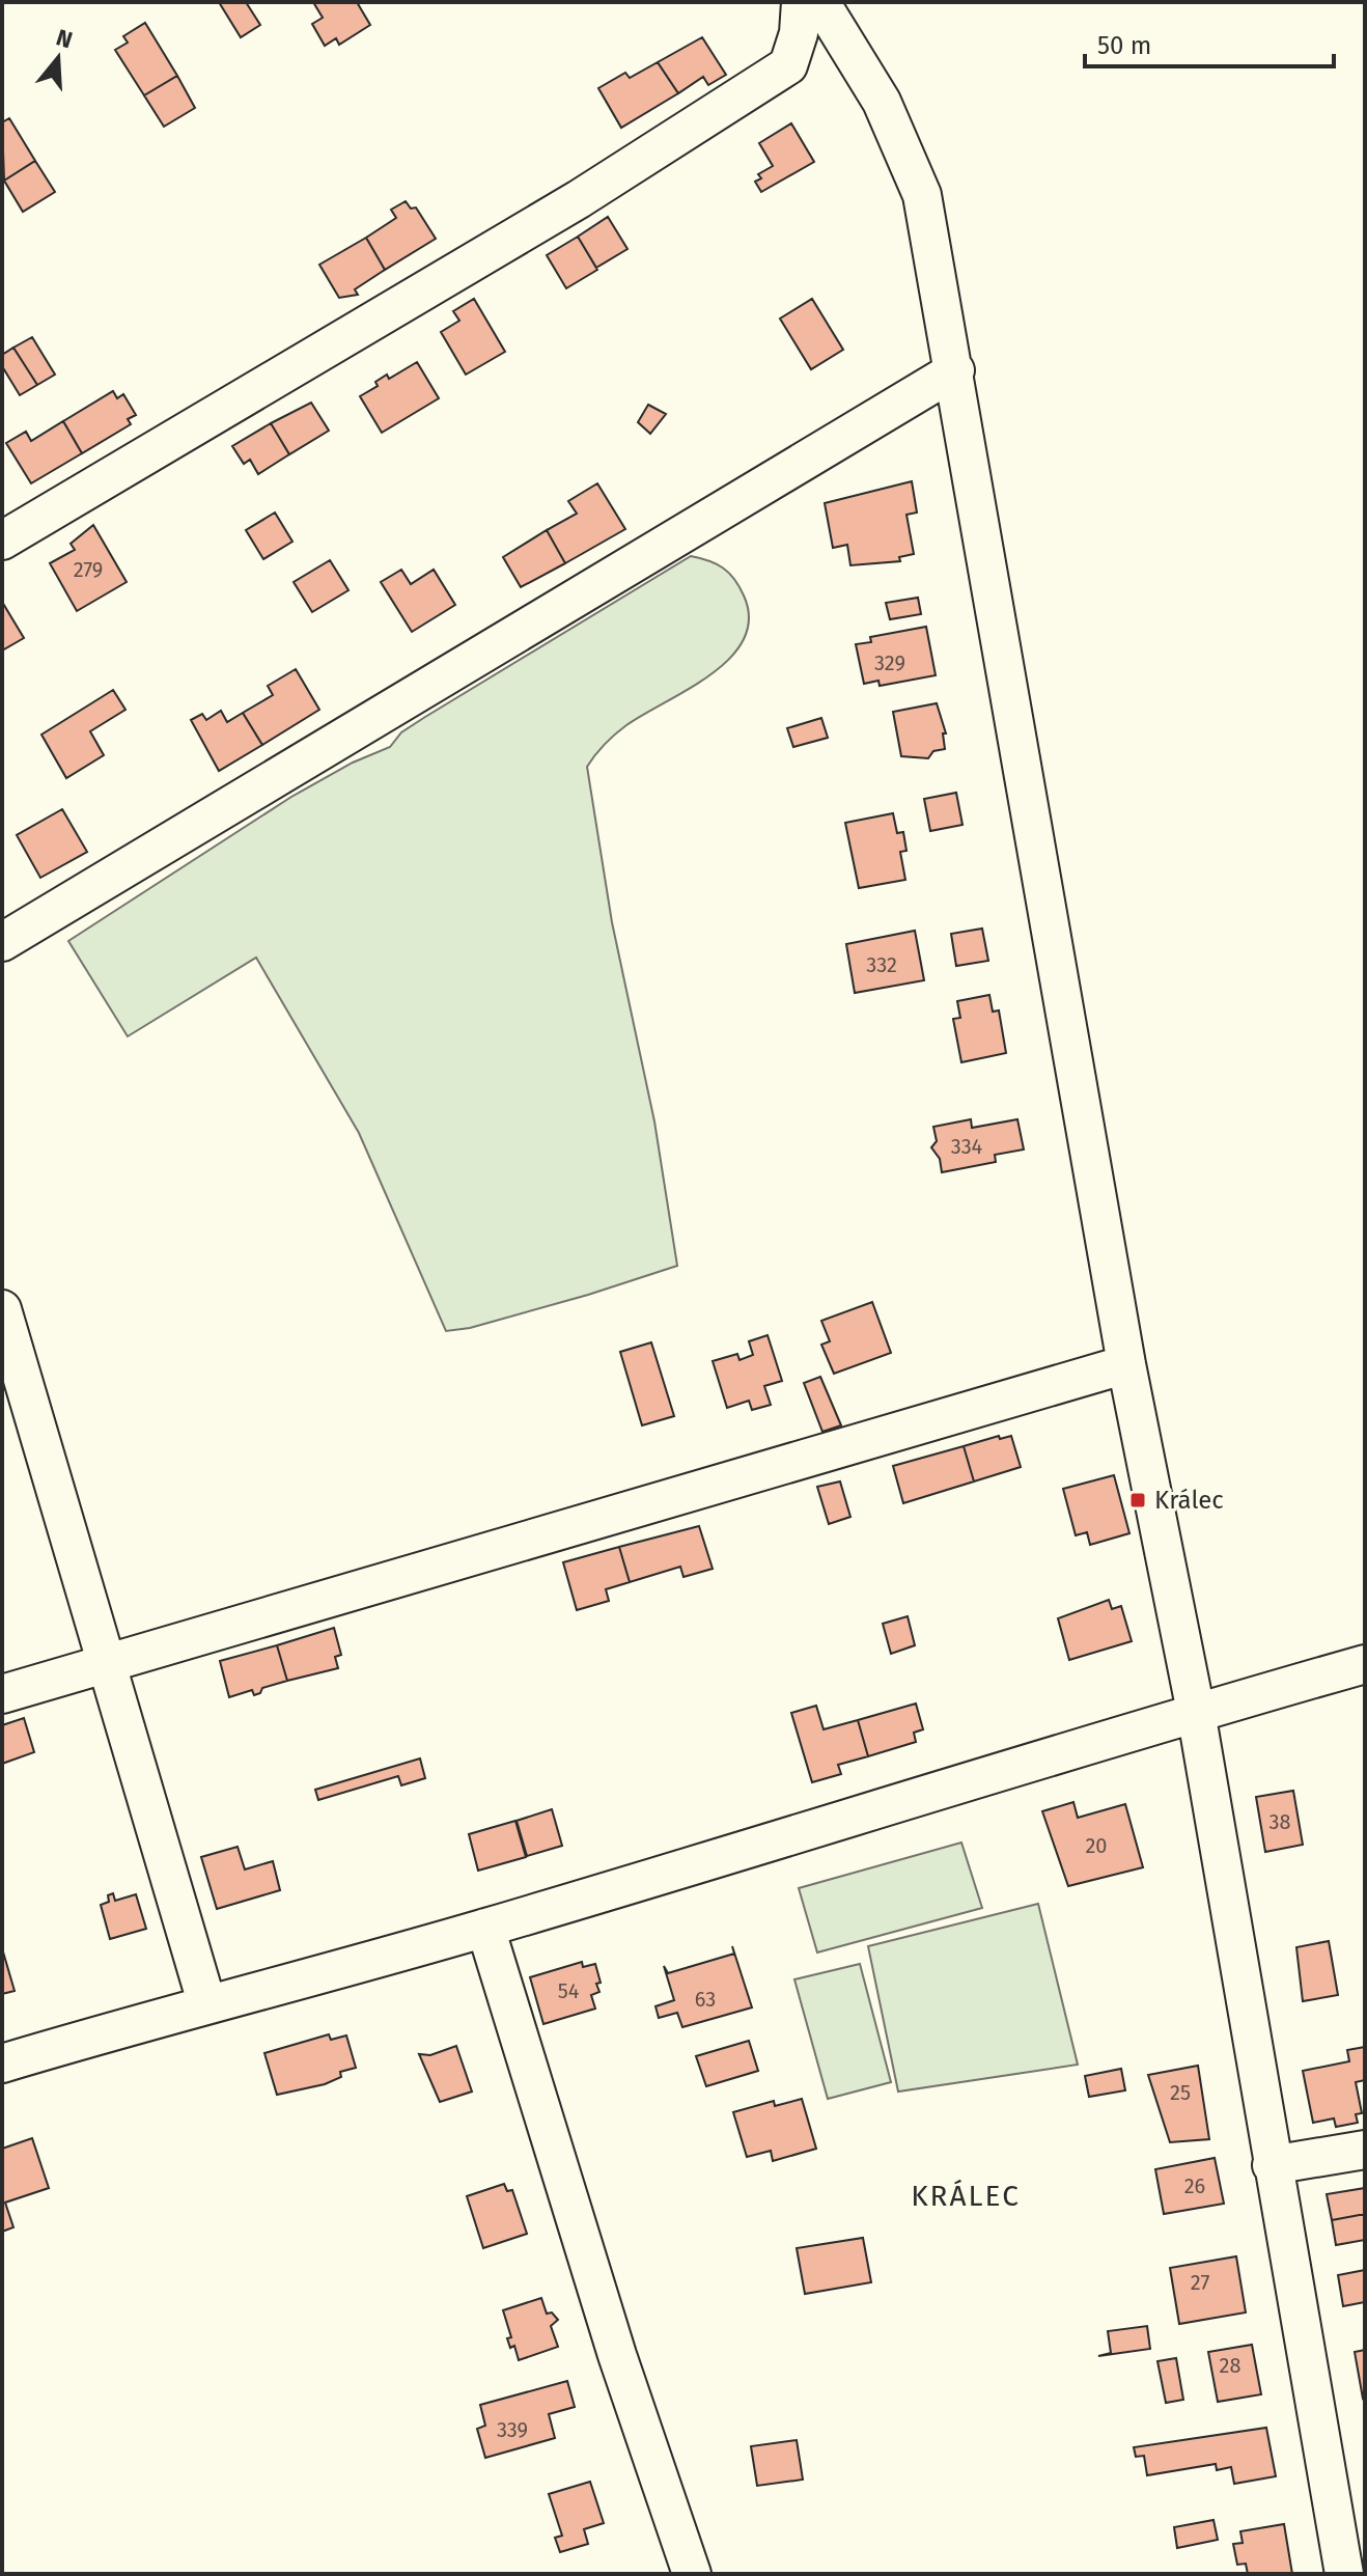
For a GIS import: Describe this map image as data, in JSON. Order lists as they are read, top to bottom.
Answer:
{
  "districts": ["KRÁLEC"],
  "places": {
    "transit": ["Králec"]
  },
  "house_numbers": [
    "279",
    "329",
    "332",
    "334",
    "38",
    "20",
    "54",
    "63",
    "25",
    "26",
    "27",
    "28",
    "339"
  ],
  "scale_bar": "50 m",
  "north": "top"
}
